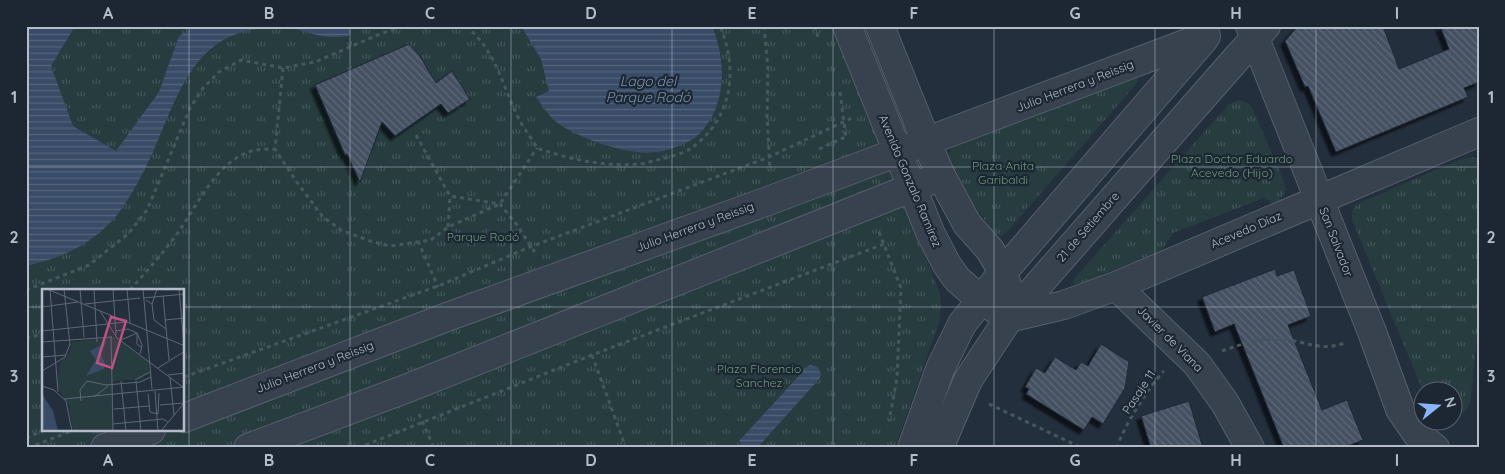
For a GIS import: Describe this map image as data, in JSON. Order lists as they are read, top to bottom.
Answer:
{
  "streets": {
    "street": [
      "Julio Herrera y Reissig",
      "Avenida Gonzalo Ramírez",
      "21 de Setiembre",
      "Acevedo Díaz",
      "San Salvador",
      "Javier de Viana"
    ],
    "path": ["Pasaje 11"]
  },
  "crossings": [
    ["Julio Herrera y Reissig", "Avenida Gonzalo Ramírez"],
    ["Avenida Gonzalo Ramírez", "21 de Setiembre"],
    ["Avenida Gonzalo Ramírez", "Acevedo Díaz"],
    ["21 de Setiembre", "Acevedo Díaz"],
    ["21 de Setiembre", "San Salvador"],
    ["Acevedo Díaz", "San Salvador"],
    ["Acevedo Díaz", "Javier de Viana"],
    ["San Salvador", "Pasaje 11"],
    ["Javier de Viana", "Pasaje 11"]
  ],
  "water": ["Lago del Parque Rodó"],
  "parks": [
    "Plaza Doctor Eduardo Acevedo (Hijo)",
    "Plaza Anita Garibaldi",
    "Parque Rodó",
    "Plaza Florencio Sanchez"
  ],
  "north": "right",
  "grid": {
    "columns": [
      "A",
      "B",
      "C",
      "D",
      "E",
      "F",
      "G",
      "H",
      "I"
    ],
    "rows": ["1", "2", "3"]
  }
}
